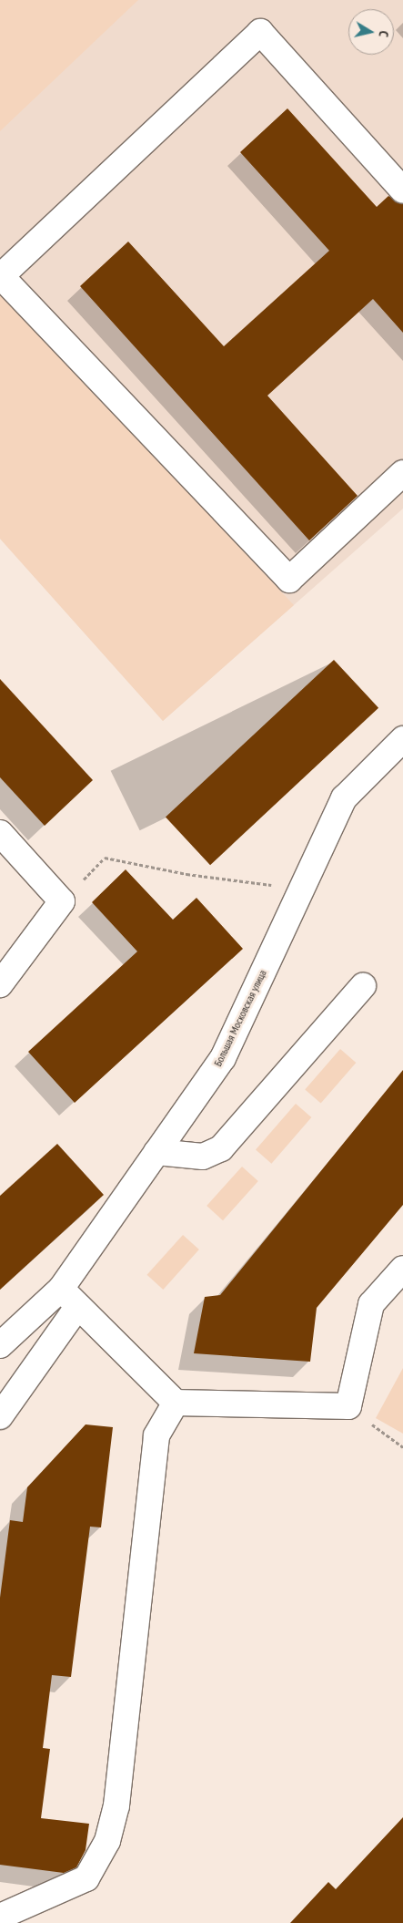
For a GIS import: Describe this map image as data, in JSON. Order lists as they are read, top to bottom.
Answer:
{
  "streets": {
    "street": ["Большая Московская улица"]
  },
  "north": "right"
}
